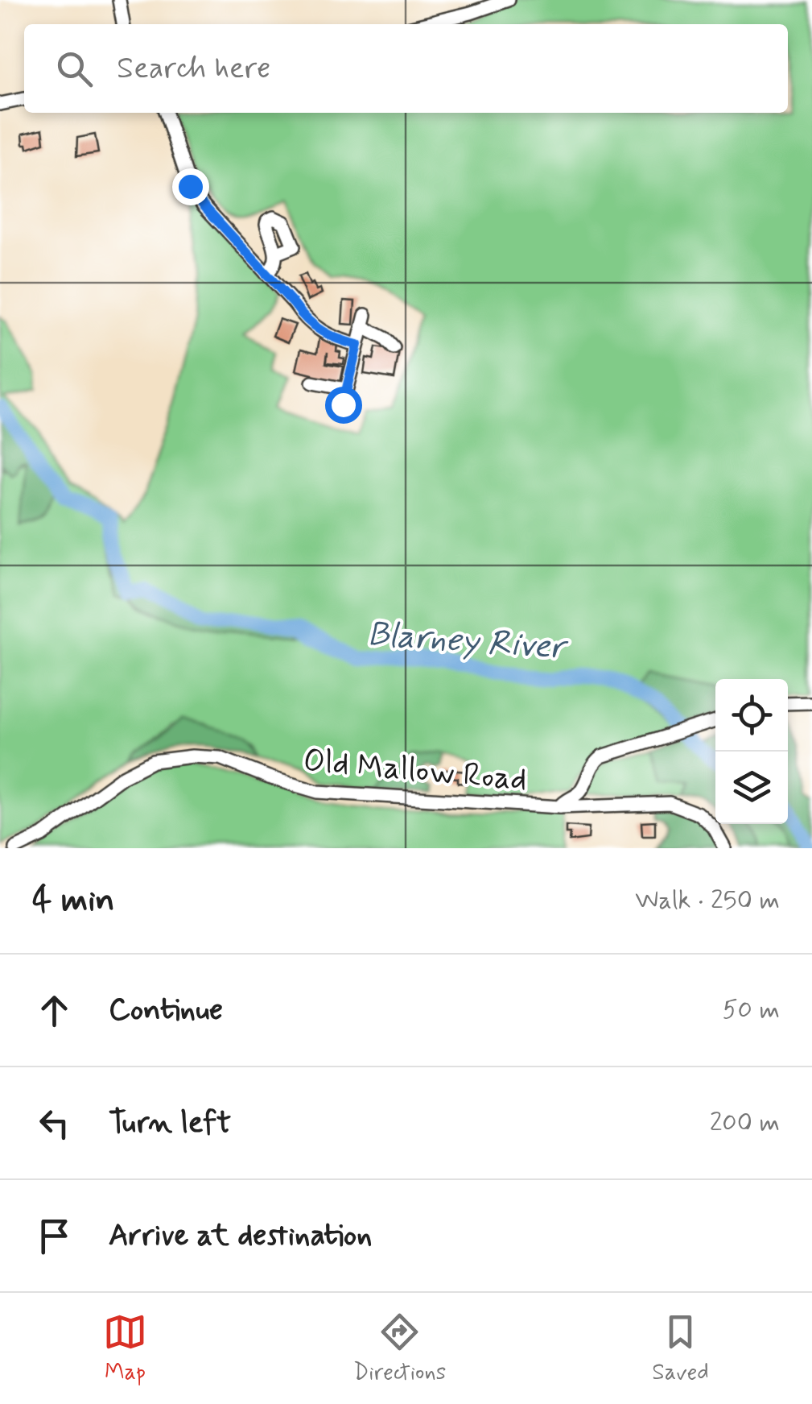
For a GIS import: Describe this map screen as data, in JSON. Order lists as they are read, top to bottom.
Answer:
{
  "streets": {
    "street": ["Old Mallow Road"]
  },
  "water": ["Blarney River"],
  "page": {
    "search": "Search here",
    "heading": ["4 min", "Walk · 250 m"],
    "list": [
      ["Continue", "50 m"],
      ["Turn left", "200 m"],
      "Arrive at destination"
    ],
    "nav": ["Map", "Directions", "Saved"]
  }
}
